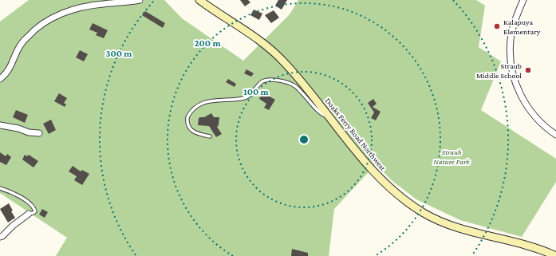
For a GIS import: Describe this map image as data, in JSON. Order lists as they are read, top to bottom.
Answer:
{
  "streets": {
    "main road": ["Doaks Ferry Road Northwest"]
  },
  "parks": ["Straub Nature Park"],
  "places": ["Kalapuya Elementary", "Straub Middle School"],
  "rings": ["200 m", "300 m", "100 m"]
}
